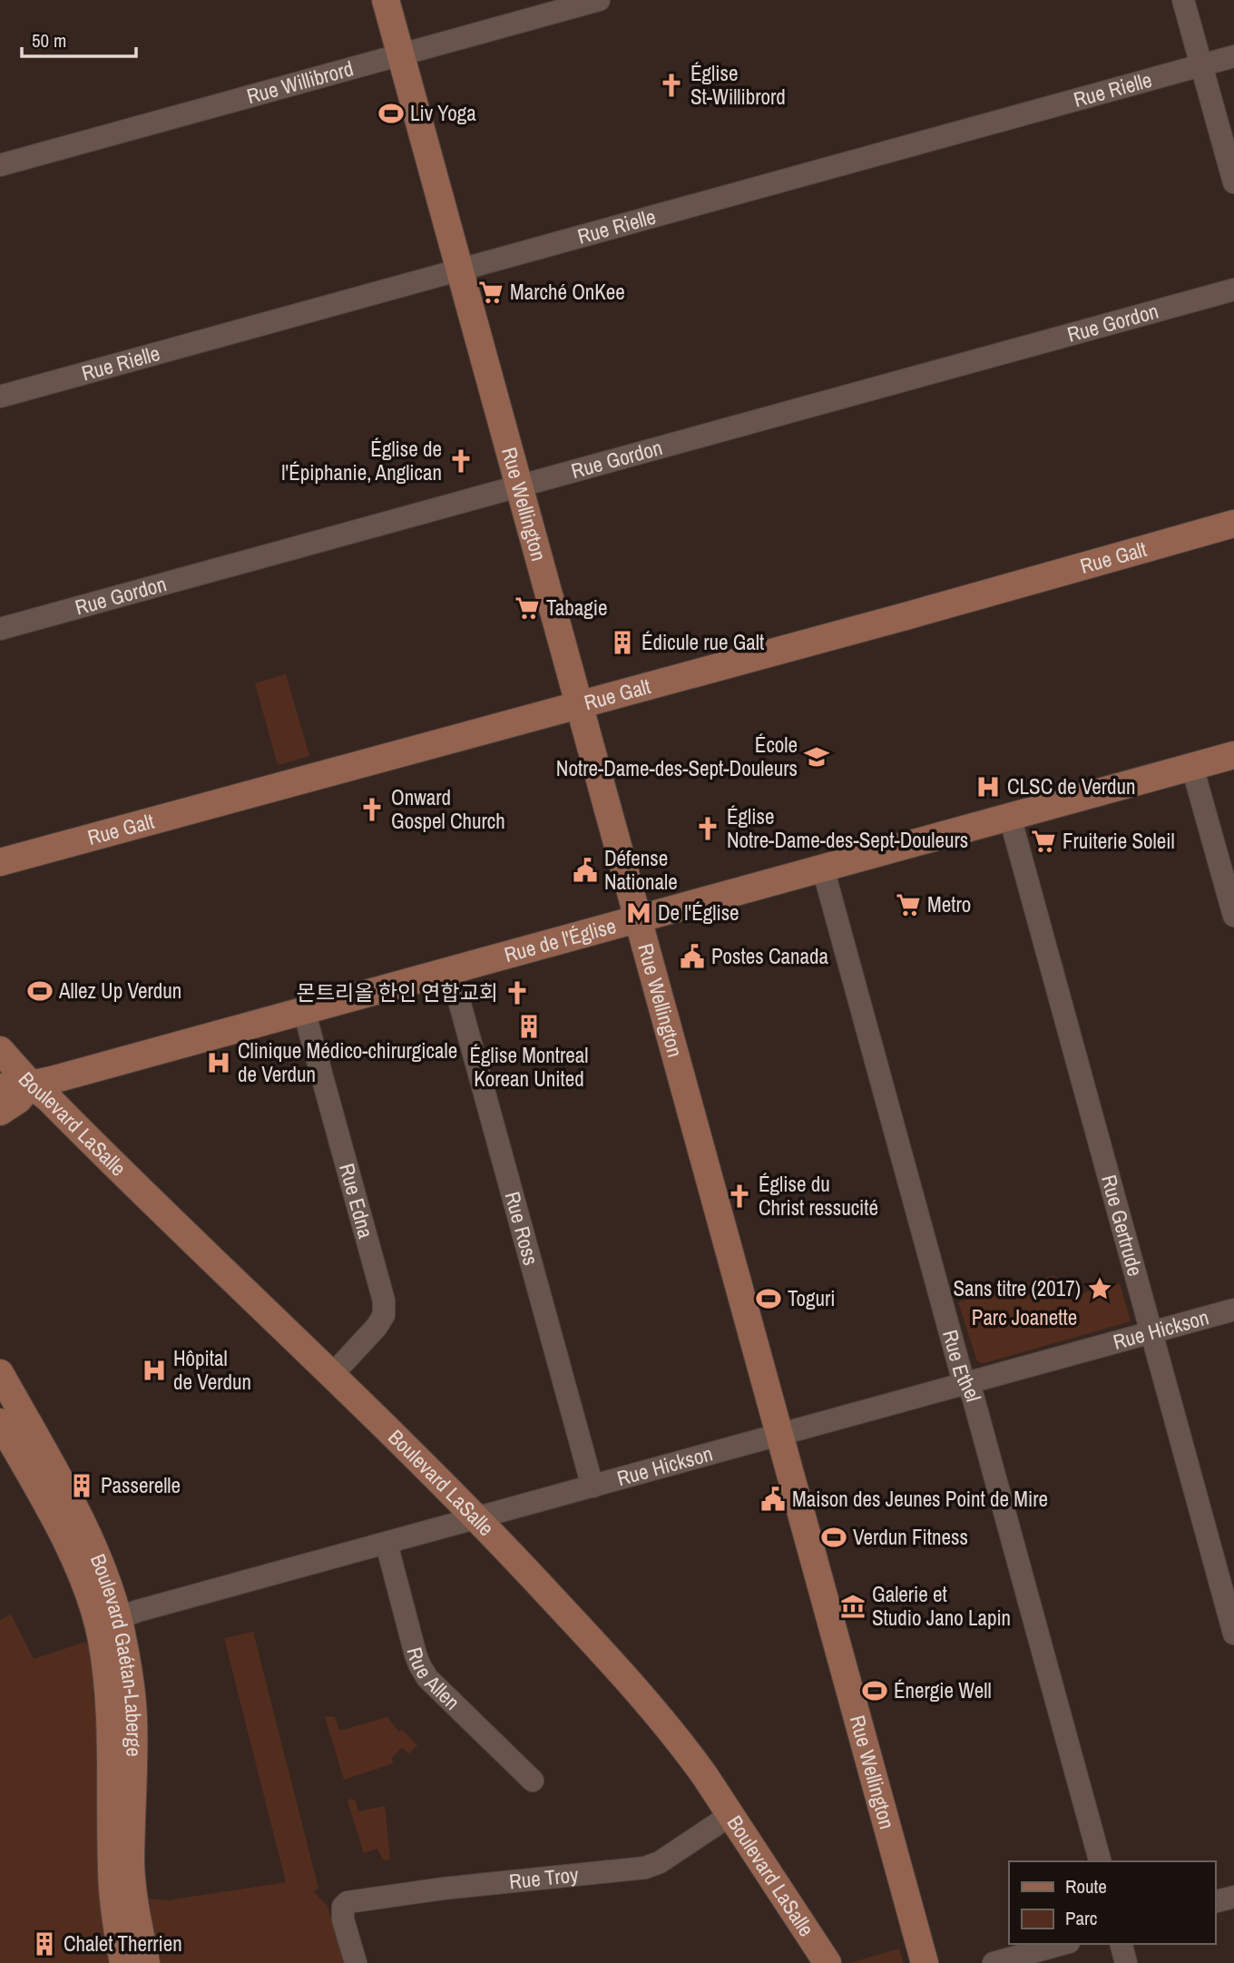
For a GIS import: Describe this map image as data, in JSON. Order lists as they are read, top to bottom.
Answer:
{
  "streets": {
    "main road": [
      "Rue Wellington",
      "Rue Galt",
      "Rue de l'Église",
      "Boulevard LaSalle",
      "Boulevard Gaétan-Laberge"
    ],
    "street": [
      "Rue Willibrord",
      "Rue Rielle",
      "Rue Gordon",
      "Rue Edna",
      "Rue Gertrude",
      "Rue Ross",
      "Rue Hickson",
      "Rue Ethel",
      "Rue Allen",
      "Rue Troy"
    ]
  },
  "crossings": [
    ["Rue Willibrord", "Rue Wellington"],
    ["Rue Rielle", "Rue Wellington"],
    ["Rue Gordon", "Rue Wellington"],
    ["Rue Wellington", "Rue Galt"],
    ["Rue Wellington", "Rue de l'Église"],
    ["Rue Wellington", "Rue Hickson"],
    ["Rue de l'Église", "Boulevard LaSalle"],
    ["Rue de l'Église", "Rue Edna"],
    ["Rue de l'Église", "Rue Gertrude"],
    ["Rue de l'Église", "Rue Ross"],
    ["Rue de l'Église", "Rue Ethel"],
    ["Boulevard LaSalle", "Rue Edna"],
    ["Boulevard LaSalle", "Rue Hickson"],
    ["Boulevard LaSalle", "Rue Troy"],
    ["Rue Gertrude", "Rue Hickson"],
    ["Rue Ross", "Rue Hickson"],
    ["Rue Hickson", "Rue Ethel"],
    ["Rue Hickson", "Boulevard Gaétan-Laberge"],
    ["Rue Hickson", "Rue Allen"]
  ],
  "parks": ["Parc Joanette"],
  "places": {
    "church": [
      "Église St-Willibrord",
      "Église de l'Épiphanie, Anglican",
      "Onward Gospel Church",
      "Église Notre-Dame-des-Sept-Douleurs",
      "몬트리올 한인 연합교회",
      "Église du Christ ressucité"
    ],
    "sports": [
      "Liv Yoga",
      "Allez Up Verdun",
      "Toguri",
      "Verdun Fitness",
      "Énergie Well"
    ],
    "supermarket": [
      "Marché OnKee",
      "Tabagie",
      "Fruiterie Soleil",
      "Metro"
    ],
    "building": [
      "Édicule rue Galt",
      "Église Montreal Korean United",
      "Passerelle",
      "Chalet Therrien"
    ],
    "school or university": ["École Notre-Dame-des-Sept-Douleurs"],
    "hospital": ["CLSC de Verdun", "Clinique Médico-chirurgicale de Verdun", "Hôpital de Verdun"],
    "public building": ["Défense Nationale", "Postes Canada", "Maison des Jeunes Point de Mire"],
    "metro station": ["De l'Église"],
    "place": ["Sans titre (2017)"],
    "museum": ["Galerie et Studio Jano Lapin"]
  },
  "legend": ["Route", "Parc"],
  "scale_bar": "50 m"
}
